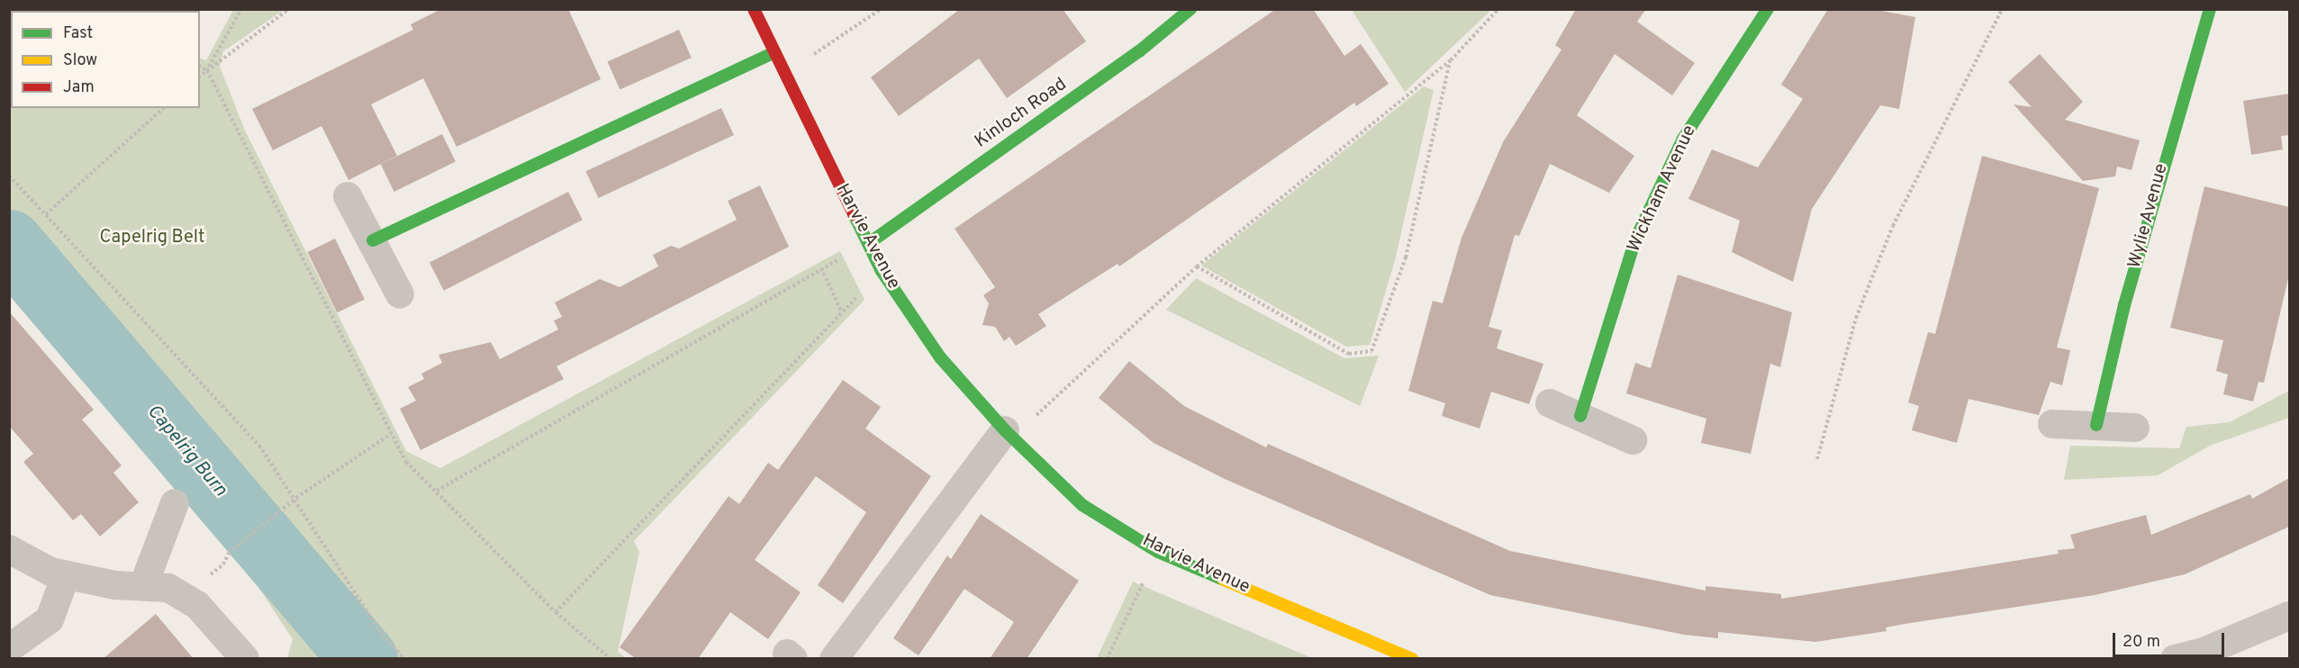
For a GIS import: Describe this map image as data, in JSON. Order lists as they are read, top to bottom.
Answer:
{
  "streets": {
    "street": [
      "Kinloch Road",
      "Wickham Avenue",
      "Wylie Avenue",
      "Harvie Avenue"
    ]
  },
  "crossings": [
    ["Kinloch Road", "Harvie Avenue"]
  ],
  "water": ["Capelrig Burn"],
  "parks": ["Capelrig Belt"],
  "legend": ["Fast", "Slow", "Jam"],
  "scale_bar": "20 m"
}
